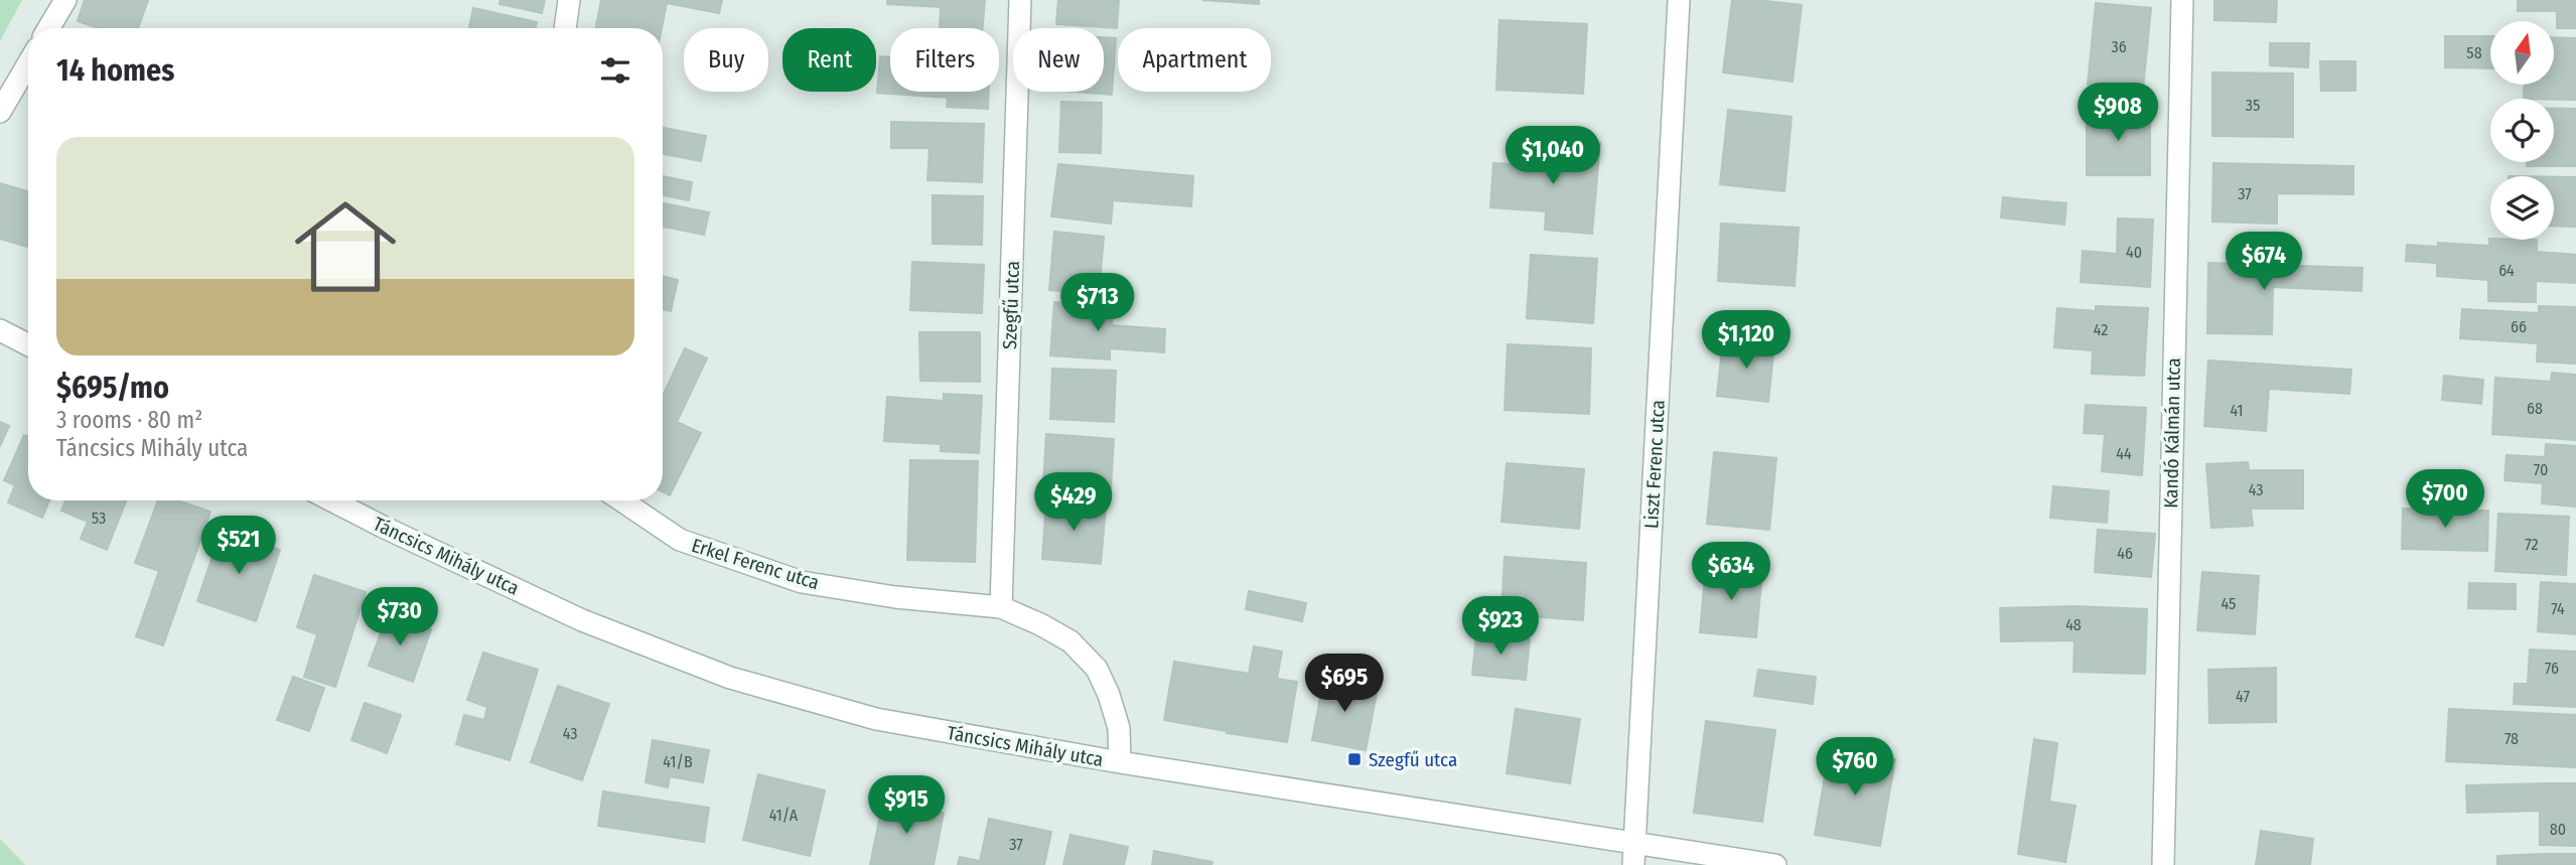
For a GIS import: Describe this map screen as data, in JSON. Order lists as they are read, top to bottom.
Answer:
{
  "streets": {
    "street": [
      "Szegfű utca",
      "Kandó Kálmán utca",
      "Liszt Ferenc utca",
      "Táncsics Mihály utca",
      "Erkel Ferenc utca"
    ]
  },
  "crossings": [
    ["Szegfű utca", "Erkel Ferenc utca"],
    ["Liszt Ferenc utca", "Táncsics Mihály utca"]
  ],
  "places": {
    "transit": ["Szegfű utca"]
  },
  "house_numbers": [
    "36",
    "58",
    "35",
    "37",
    "40",
    "64",
    "66",
    "42",
    "68",
    "41",
    "44",
    "70",
    "43",
    "53",
    "72",
    "46",
    "45",
    "74",
    "48",
    "76",
    "47",
    "43",
    "78",
    "41/B",
    "41/A",
    "80",
    "37"
  ],
  "north": "top",
  "page": {
    "chip": [
      "Buy",
      "Rent",
      "Filters",
      "New",
      "Apartment"
    ],
    "heading": "14 homes",
    "price": [
      "$908",
      "$1,040",
      "$674",
      "$713",
      "$1,120",
      "$700",
      "$429",
      "$521",
      "$634",
      "$730",
      "$923",
      "$695",
      "$760",
      "$915"
    ],
    "list": [
      {
        "name": "$695/mo",
        "note": "3 rooms · 80 m² · Táncsics Mihály utca"
      }
    ]
  }
}
